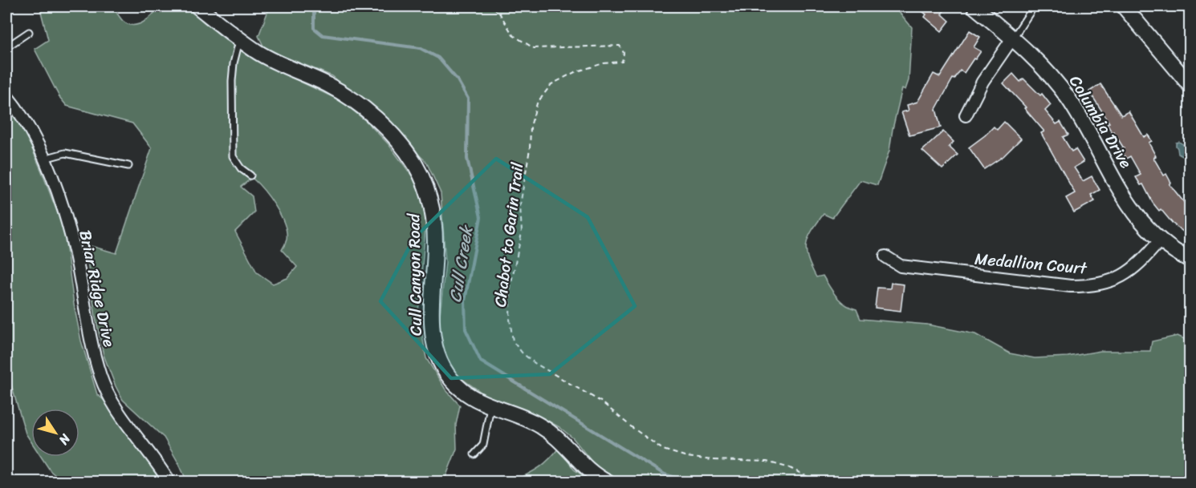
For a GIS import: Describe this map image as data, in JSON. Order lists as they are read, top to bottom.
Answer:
{
  "streets": {
    "street": [
      "Columbia Drive",
      "Medallion Court",
      "Cull Canyon Road",
      "Briar Ridge Drive"
    ],
    "path": ["Chabot to Garin Trail"]
  },
  "crossings": [
    ["Columbia Drive", "Medallion Court"]
  ],
  "water": ["Cull Creek"],
  "north": "bottom right"
}
